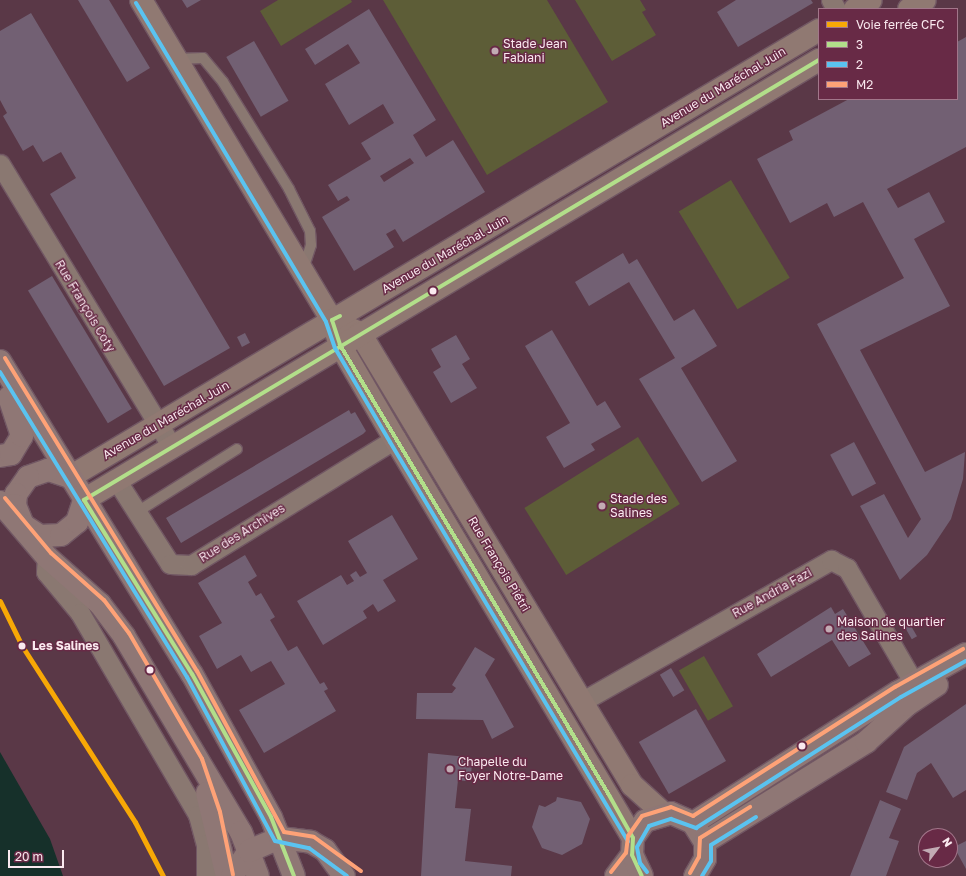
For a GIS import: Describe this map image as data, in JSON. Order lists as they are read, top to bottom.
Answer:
{
  "streets": {
    "main road": ["Avenue du Maréchal Juin", "Rue François Piétri"],
    "street": ["Rue François Coty", "Rue des Archives", "Rue Andria Fazi"]
  },
  "crossings": [
    ["Avenue du Maréchal Juin", "Rue François Coty"],
    ["Avenue du Maréchal Juin", "Rue des Archives"],
    ["Avenue du Maréchal Juin", "Rue François Piétri"],
    ["Rue des Archives", "Rue François Piétri"],
    ["Rue François Piétri", "Rue Andria Fazi"]
  ],
  "places": [
    "Stade Jean Fabiani",
    "Stade des Salines",
    "Maison de quartier des Salines",
    "Les Salines",
    "Chapelle du Foyer Notre-Dame"
  ],
  "lines": [
    "transit line 2",
    "transit line 3",
    "transit line M2",
    "rail line CFC"
  ],
  "legend": [
    "Voie ferrée CFC",
    "3",
    "2",
    "M2"
  ],
  "scale_bar": "20 m",
  "north": "top right"
}
